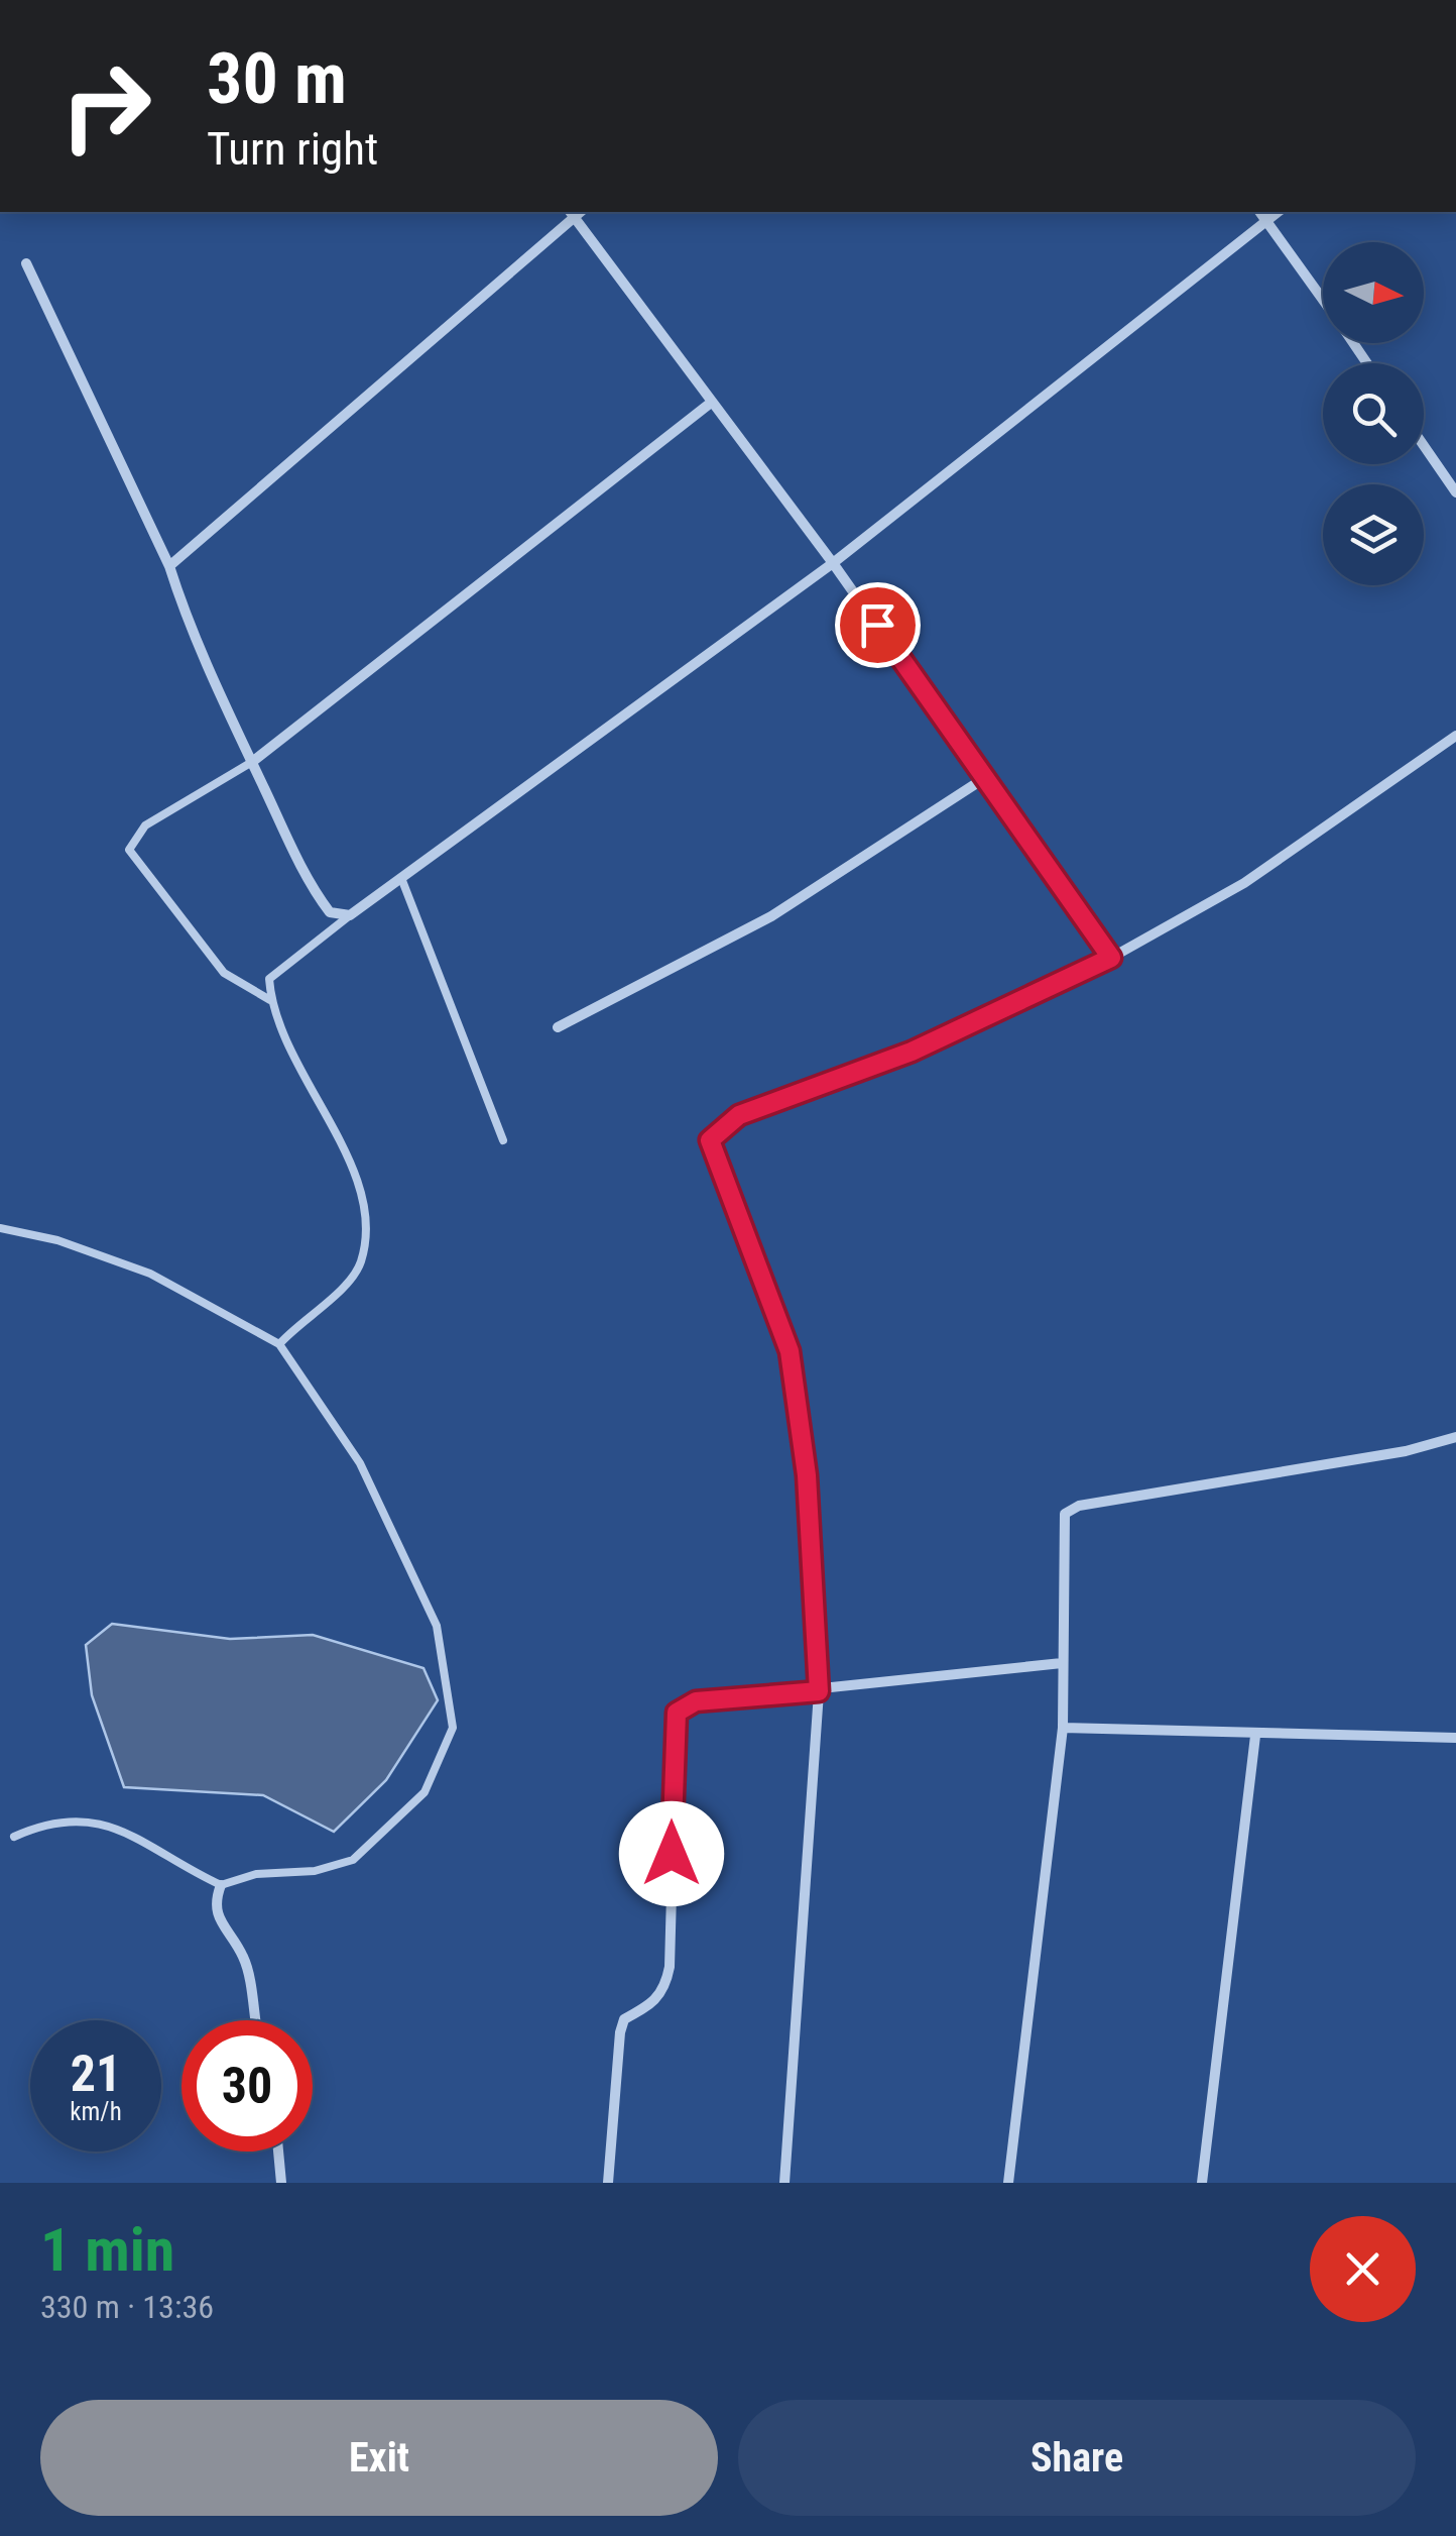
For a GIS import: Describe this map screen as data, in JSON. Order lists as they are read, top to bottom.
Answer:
{
  "north": "right",
  "page": {
    "turn": ["30 m", "Turn right"],
    "speed": "21 km/h",
    "limit": "30",
    "heading": ["1 min", "330 m · 13:36"],
    "buttons": ["Exit", "Share"]
  }
}
